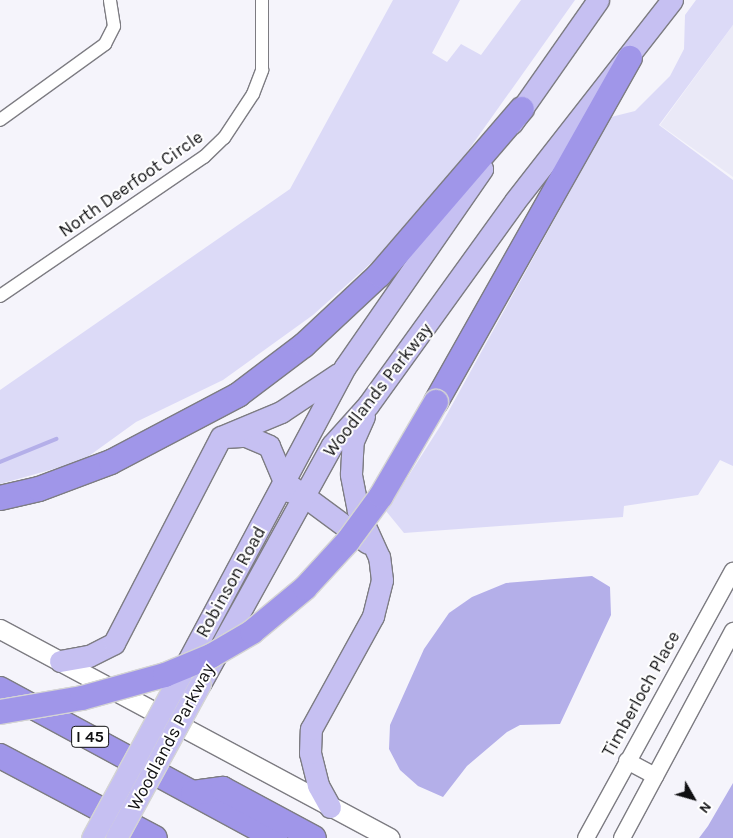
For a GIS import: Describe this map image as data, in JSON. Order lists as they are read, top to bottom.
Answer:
{
  "streets": {
    "highway": ["I 45"],
    "main road": ["Woodlands Parkway", "Robinson Road"],
    "street": ["North Deerfoot Circle", "Timberloch Place"]
  },
  "crossings": [
    ["Woodlands Parkway", "Robinson Road"]
  ],
  "north": "bottom right"
}
